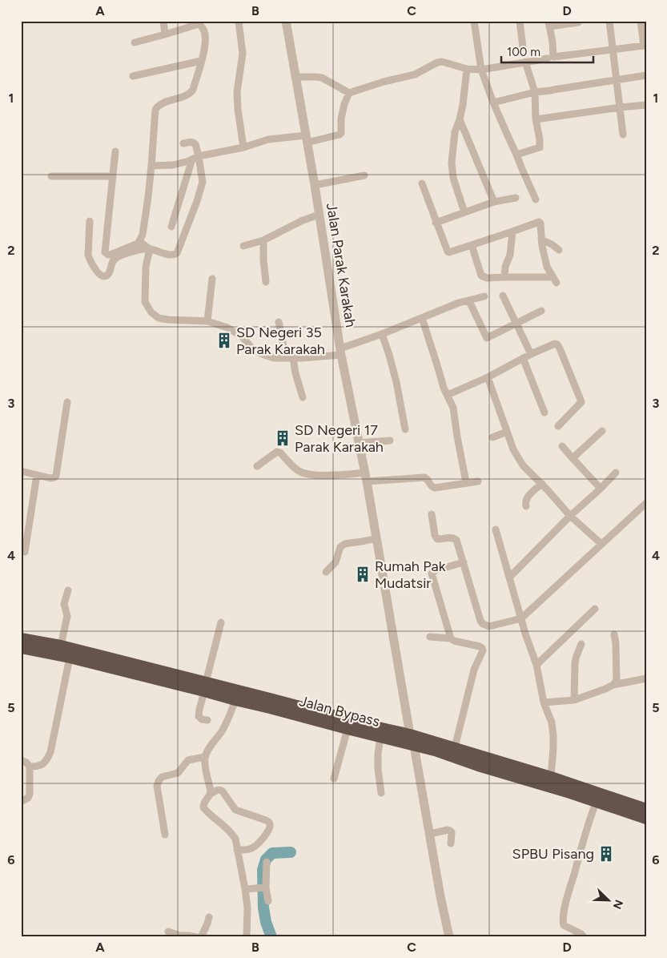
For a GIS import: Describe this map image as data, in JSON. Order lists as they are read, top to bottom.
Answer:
{
  "streets": {
    "highway": ["Jalan Bypass"],
    "street": ["Jalan Parak Karakah"]
  },
  "crossings": [
    ["Jalan Parak Karakah", "Jalan Bypass"]
  ],
  "places": {
    "building": [
      "SD Negeri 35 Parak Karakah",
      "SD Negeri 17 Parak Karakah",
      "Rumah Pak Mudatsir",
      "SPBU Pisang"
    ]
  },
  "scale_bar": "100 m",
  "north": "bottom right",
  "grid": {
    "columns": [
      "A",
      "B",
      "C",
      "D"
    ],
    "rows": [
      "1",
      "2",
      "3",
      "4",
      "5",
      "6"
    ]
  }
}
